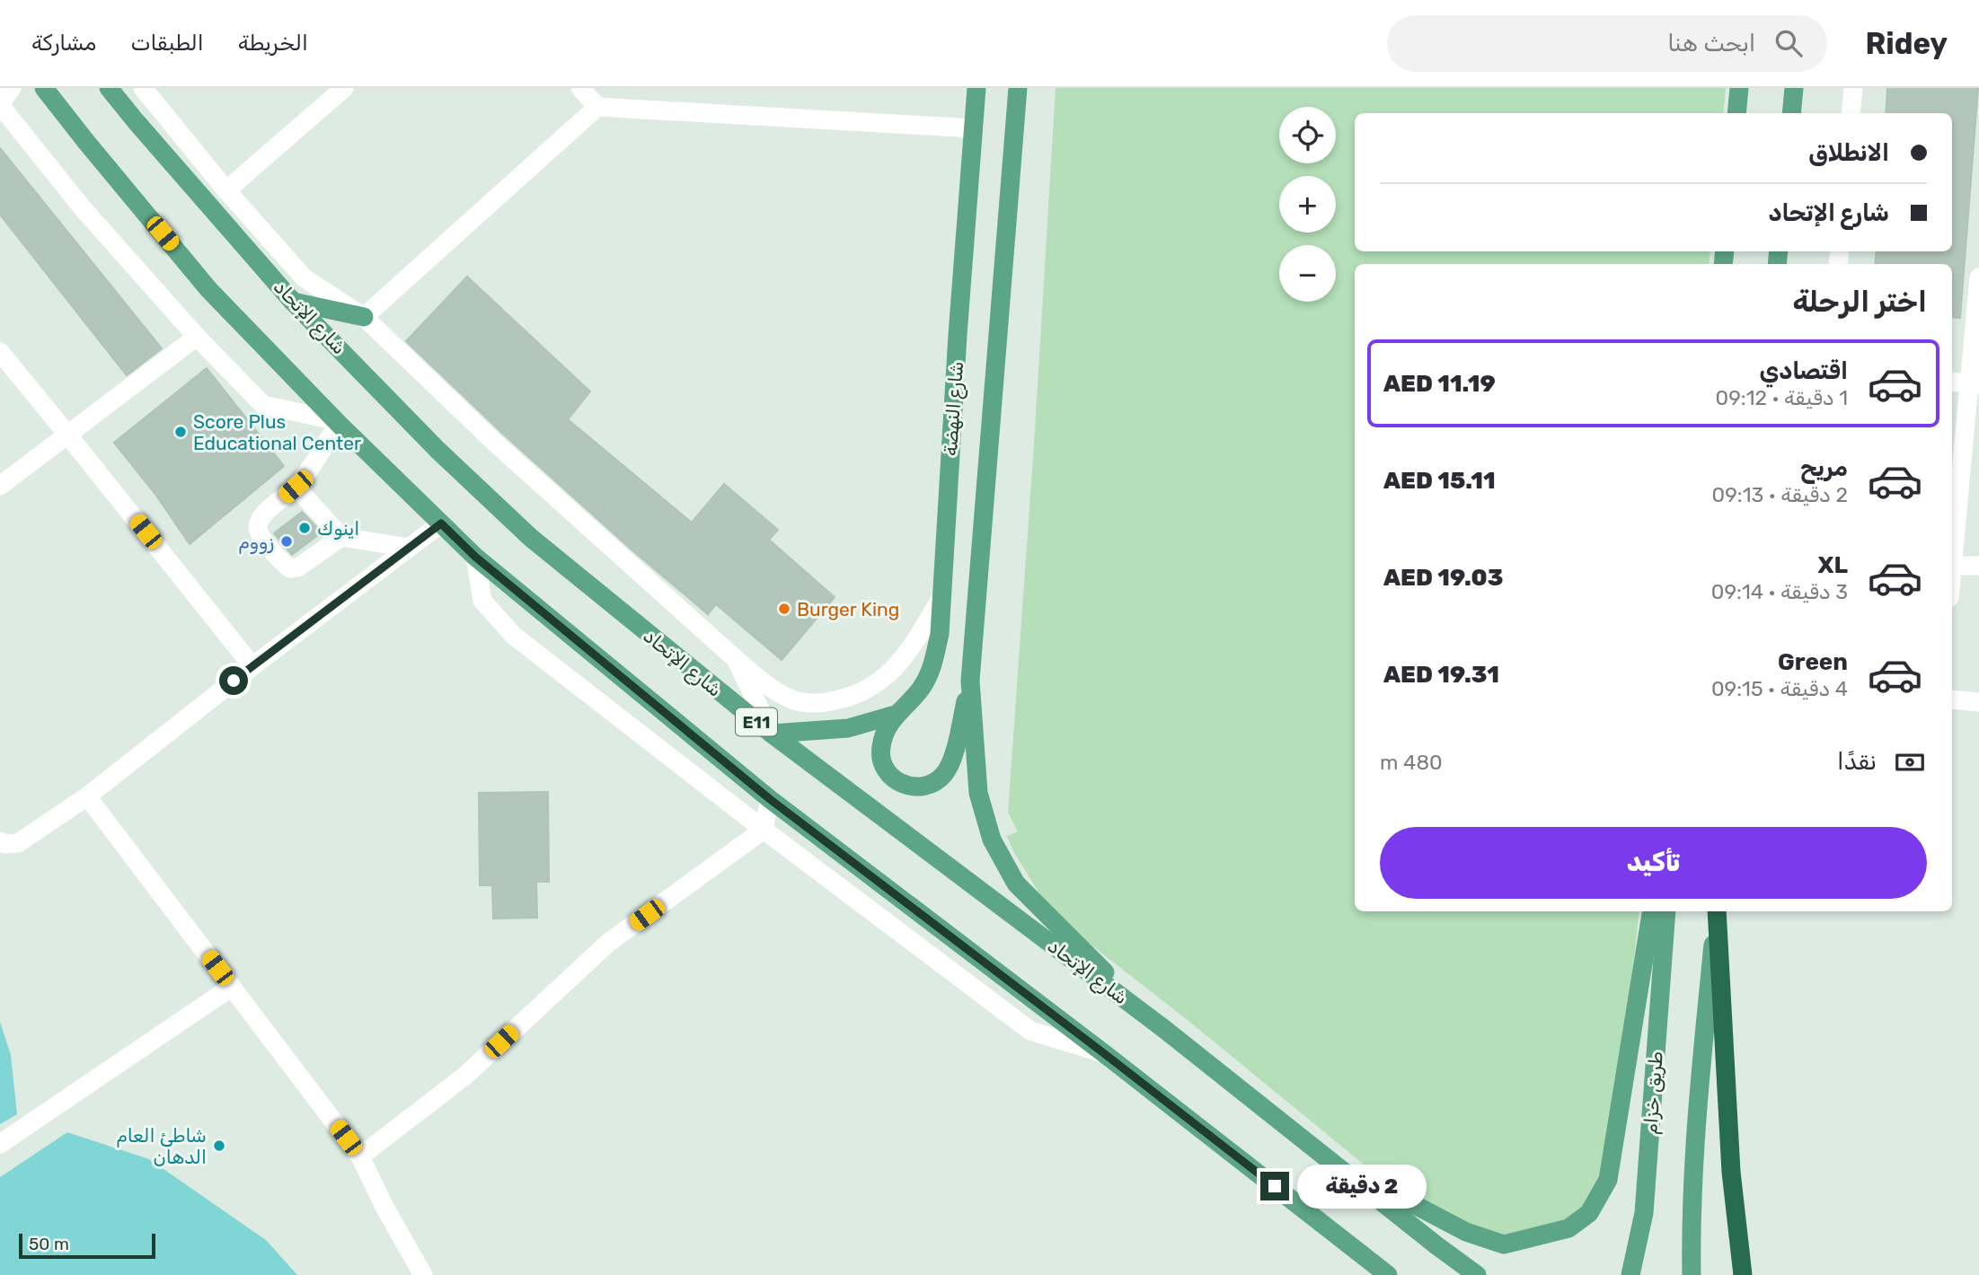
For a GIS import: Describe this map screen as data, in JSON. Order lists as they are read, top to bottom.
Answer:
{
  "streets": {
    "main road": [
      "شارع الإتحاد",
      "شارع النهضة",
      "E11",
      "طريق خزام"
    ]
  },
  "places": [
    "Score Plus Educational Center",
    "اينوك",
    "زووم",
    "Burger King",
    "شاطئ العام الدهان"
  ],
  "scale_bar": "50 m",
  "page": {
    "header": "Ridey",
    "search": "ابحث هنا",
    "nav": ["الخريطة", "الطبقات", "مشاركة"],
    "map_buttons": ["+", "−"],
    "banner": ["الانطلاق", "شارع الإتحاد"],
    "heading": "اختر الرحلة",
    "list": [
      {
        "name": "اقتصادي",
        "note": "1 دقيقة · 09:12",
        "value": "AED 11.19"
      },
      {
        "name": "مريح",
        "note": "2 دقيقة · 09:13",
        "value": "AED 15.11"
      },
      {
        "name": "XL",
        "note": "3 دقيقة · 09:14",
        "value": "AED 19.03"
      },
      {
        "name": "Green",
        "note": "4 دقيقة · 09:15",
        "value": "AED 19.31"
      }
    ],
    "pay": ["نقدًا", "480 m"],
    "buttons": "تأكيد",
    "bubble": "2 دقيقة",
    "scale": "50 m"
  }
}
